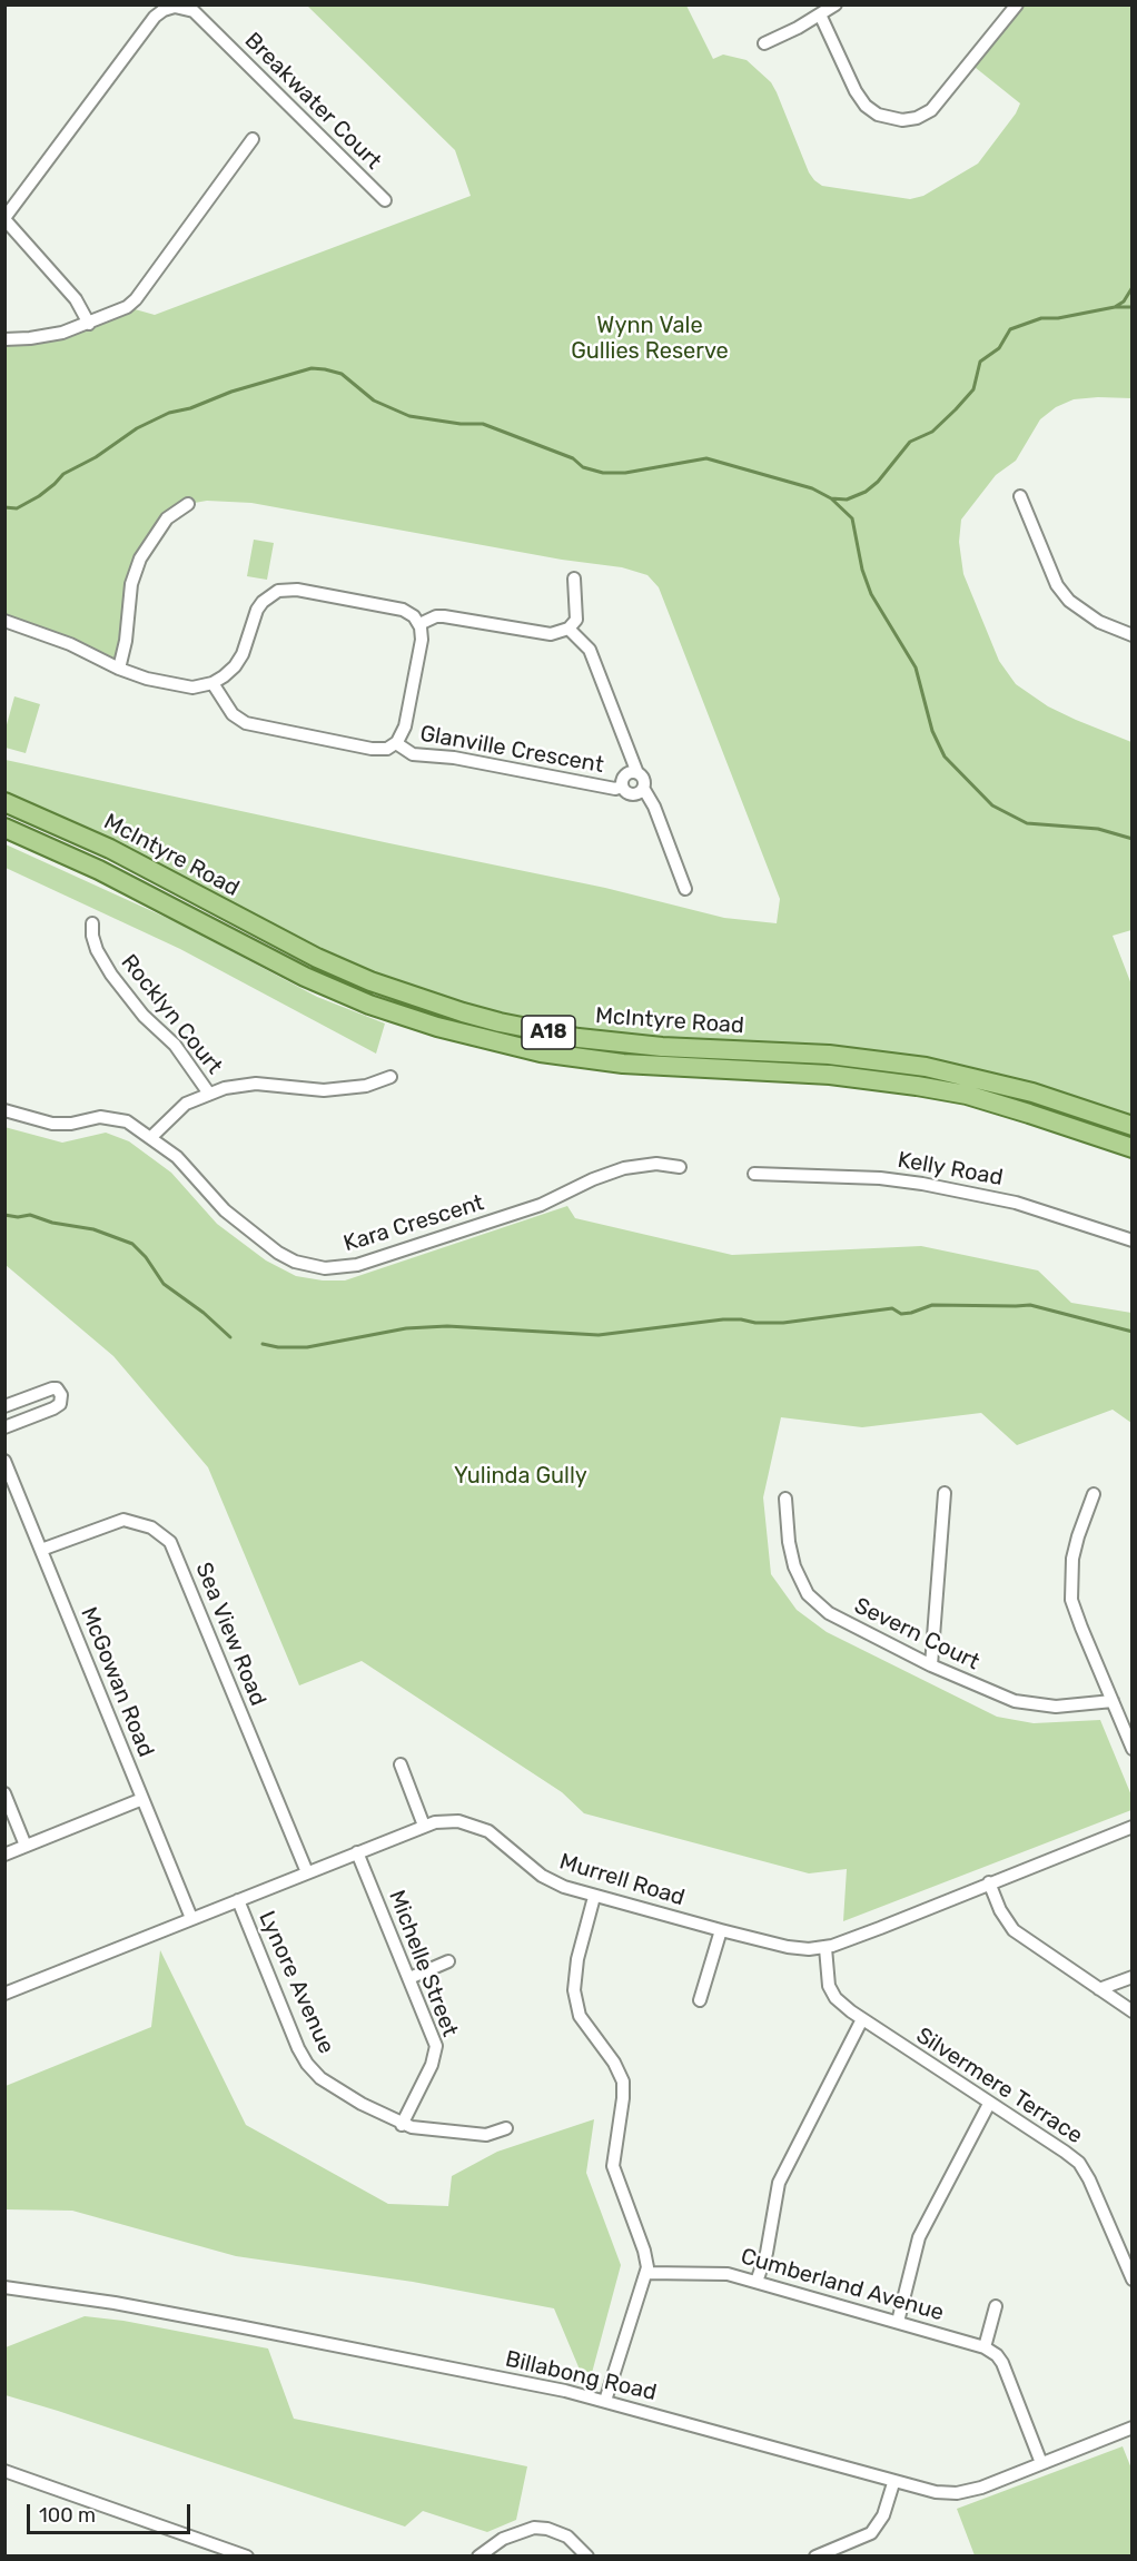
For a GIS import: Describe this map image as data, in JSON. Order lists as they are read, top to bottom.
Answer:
{
  "streets": {
    "main road": ["McIntyre Road", "A18"],
    "street": [
      "Breakwater Court",
      "Glanville Crescent",
      "Rocklyn Court",
      "Kelly Road",
      "Kara Crescent",
      "Sea View Road",
      "Severn Court",
      "McGowan Road",
      "Murrell Road",
      "Michelle Street",
      "Lynore Avenue",
      "Silvermere Terrace",
      "Cumberland Avenue",
      "Billabong Road"
    ]
  },
  "crossings": [
    ["Sea View Road", "McGowan Road"],
    ["Sea View Road", "Murrell Road"],
    ["McGowan Road", "Murrell Road"],
    ["Murrell Road", "Michelle Street"],
    ["Murrell Road", "Lynore Avenue"],
    ["Murrell Road", "Silvermere Terrace"],
    ["Michelle Street", "Lynore Avenue"]
  ],
  "parks": ["Wynn Vale Gullies Reserve", "Yulinda Gully"],
  "scale_bar": "100 m"
}
